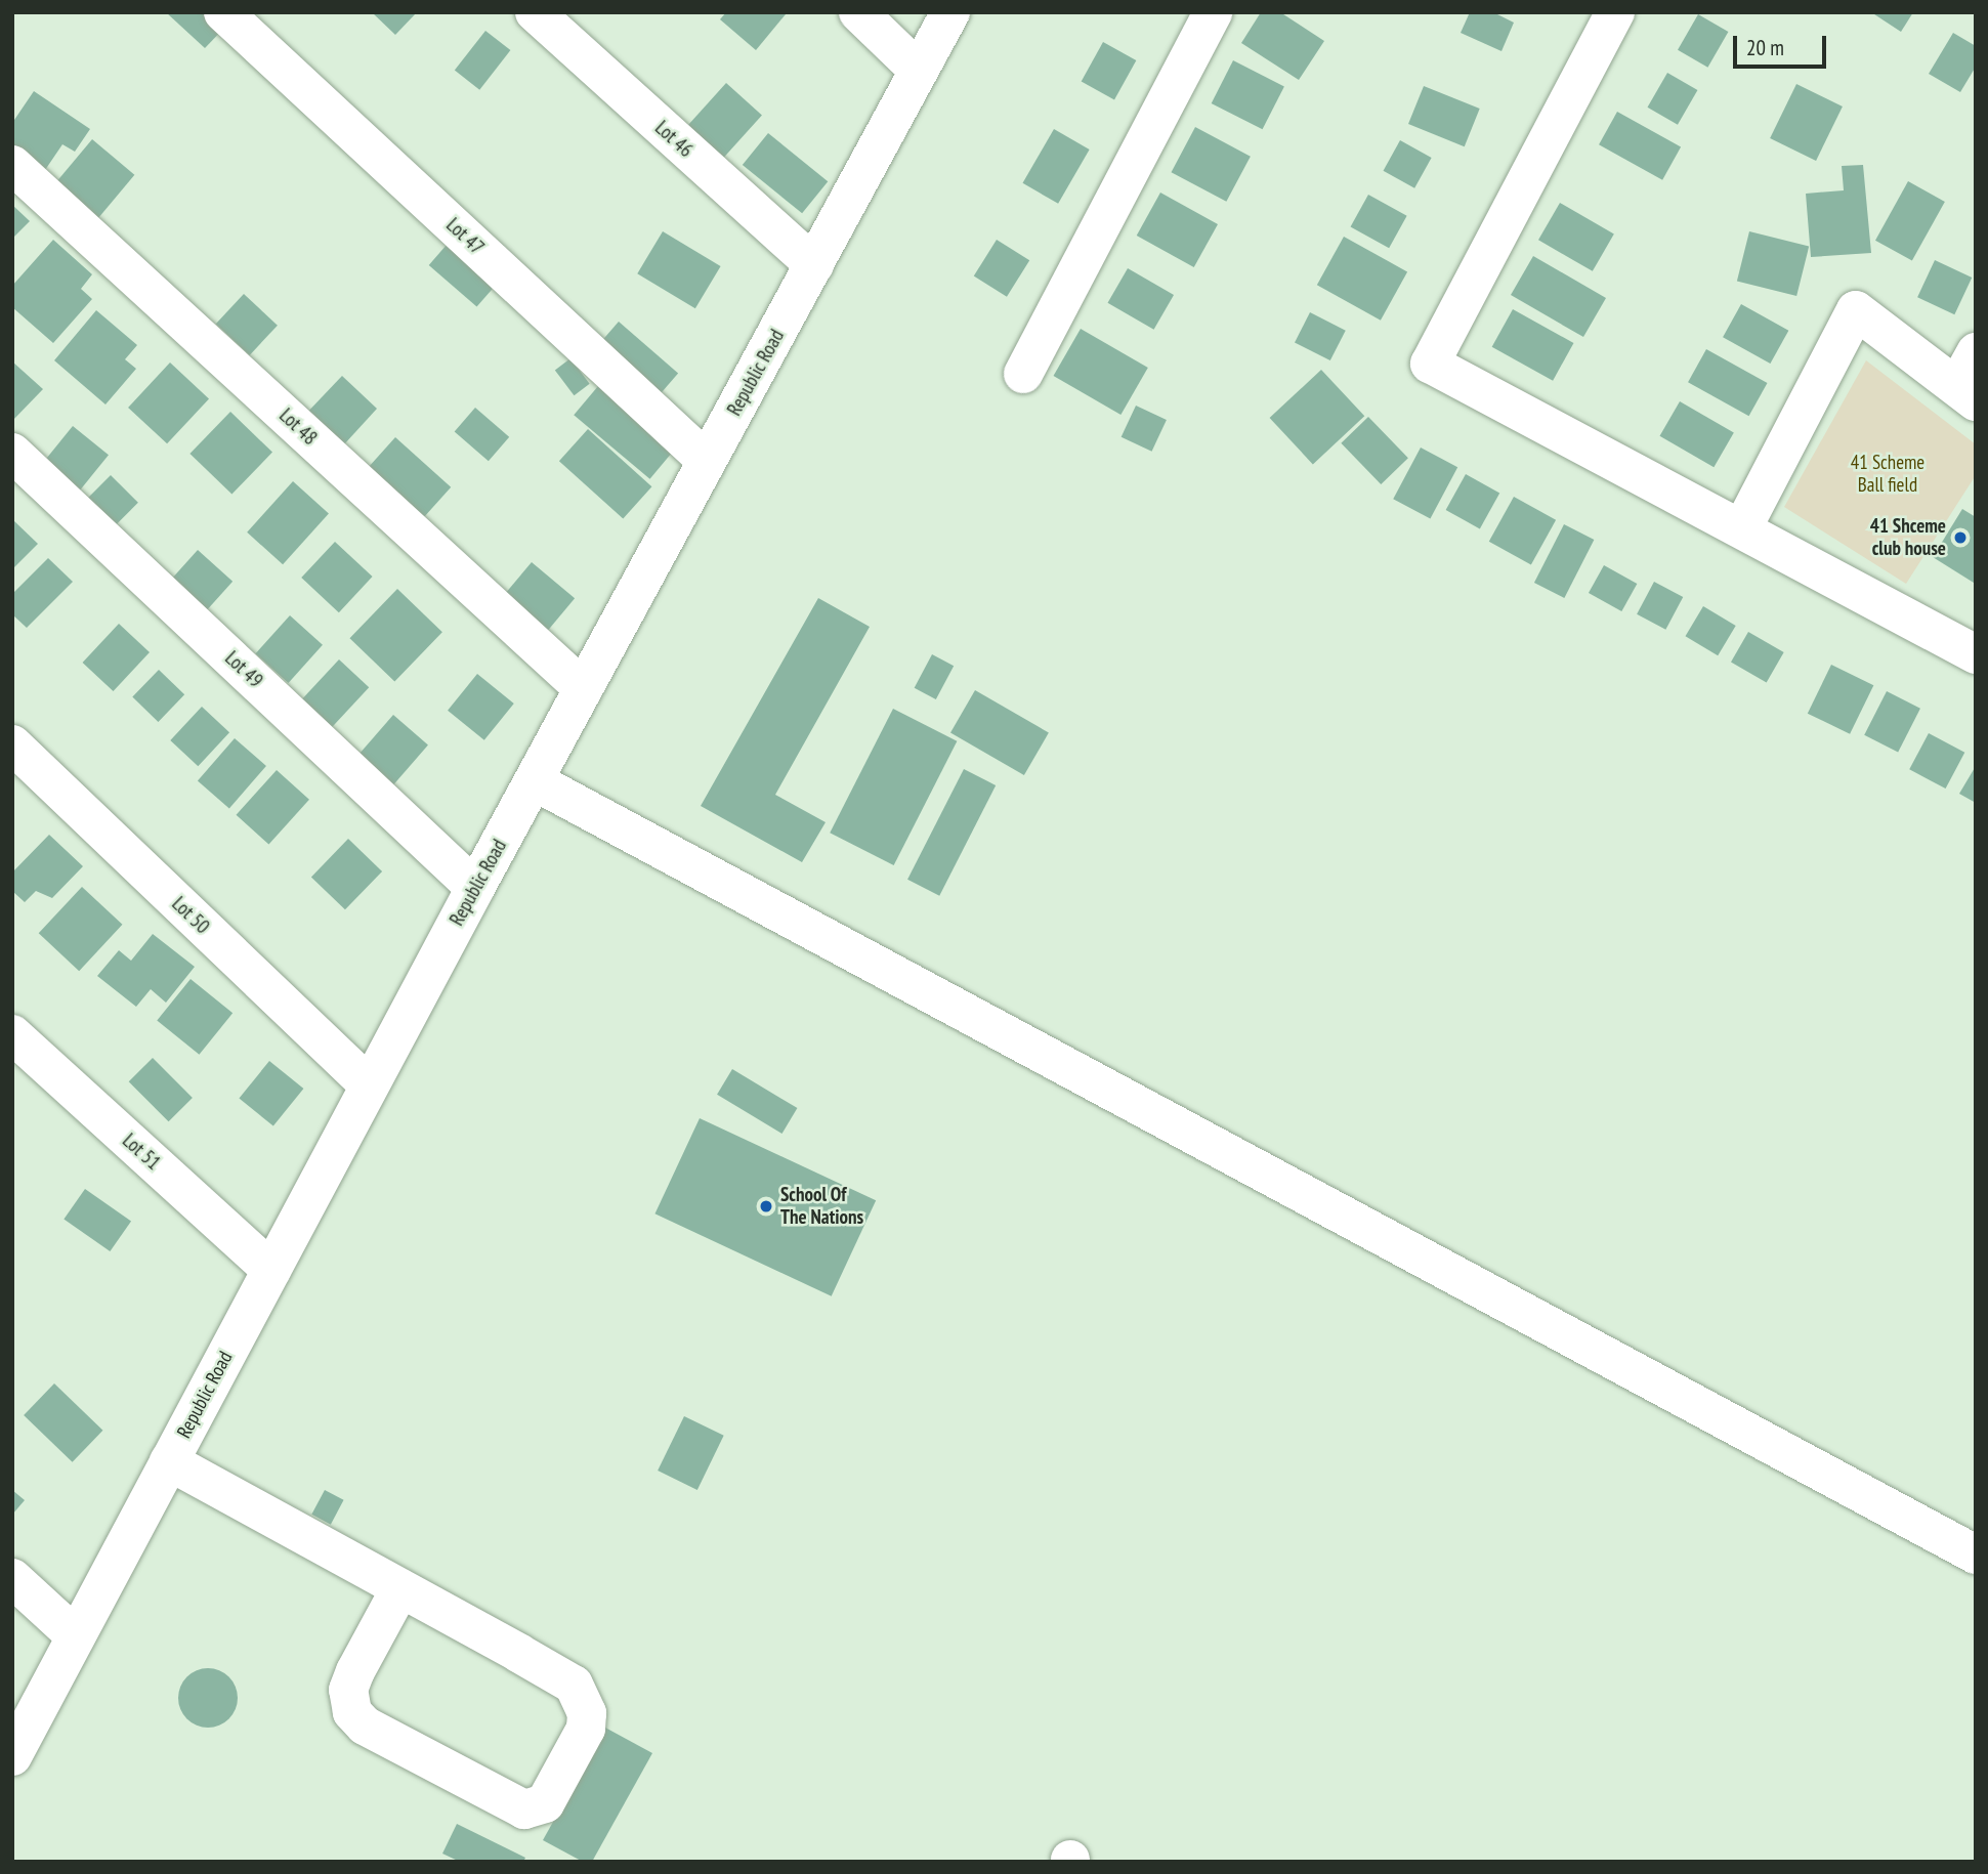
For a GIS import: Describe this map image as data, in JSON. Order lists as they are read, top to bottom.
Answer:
{
  "streets": {
    "street": [
      "Lot 46",
      "Lot 47",
      "Republic Road",
      "Lot 48",
      "Lot 49",
      "Lot 50",
      "Lot 51"
    ]
  },
  "crossings": [
    ["Lot 46", "Republic Road"],
    ["Lot 47", "Republic Road"],
    ["Republic Road", "Lot 48"],
    ["Republic Road", "Lot 49"],
    ["Republic Road", "Lot 50"],
    ["Republic Road", "Lot 51"]
  ],
  "parks": ["41 Scheme Ball field"],
  "places": ["41 Shceme club house", "School Of The Nations"],
  "scale_bar": "20 m"
}
